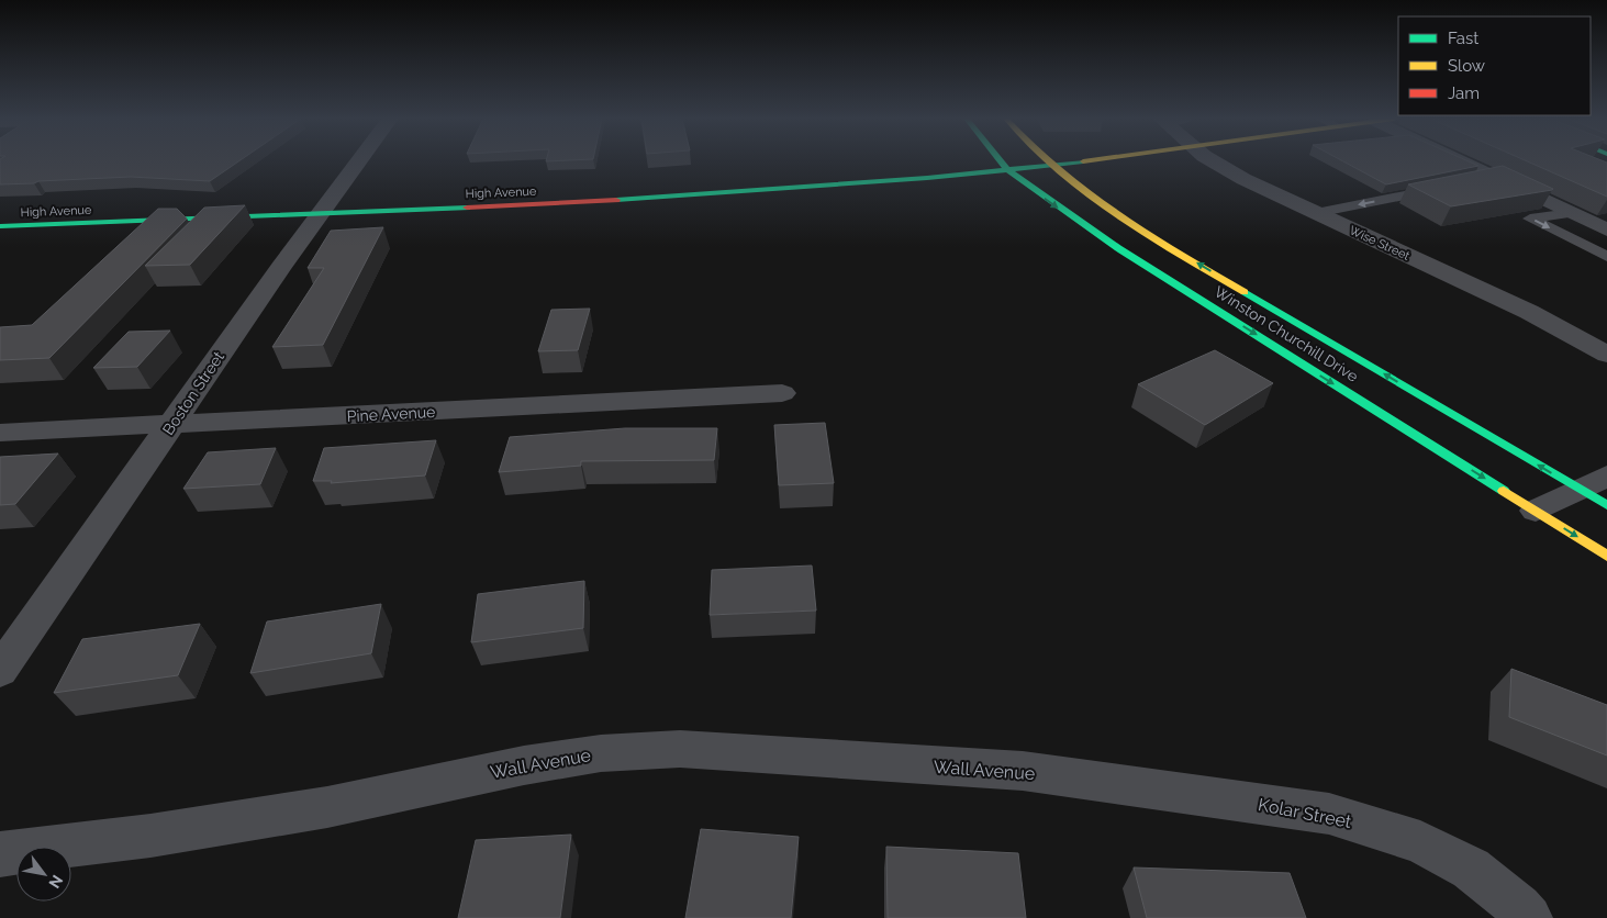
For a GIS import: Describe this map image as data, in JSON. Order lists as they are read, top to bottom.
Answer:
{
  "streets": {
    "main road": ["High Avenue", "Winston Churchill Drive"],
    "street": [
      "Wise Street",
      "Boston Street",
      "Pine Avenue",
      "Wall Avenue",
      "Kolar Street"
    ]
  },
  "crossings": [
    ["High Avenue", "Winston Churchill Drive"],
    ["High Avenue", "Boston Street"],
    ["Boston Street", "Pine Avenue"],
    ["Wall Avenue", "Kolar Street"]
  ],
  "legend": ["Fast", "Slow", "Jam"],
  "north": "bottom right"
}
